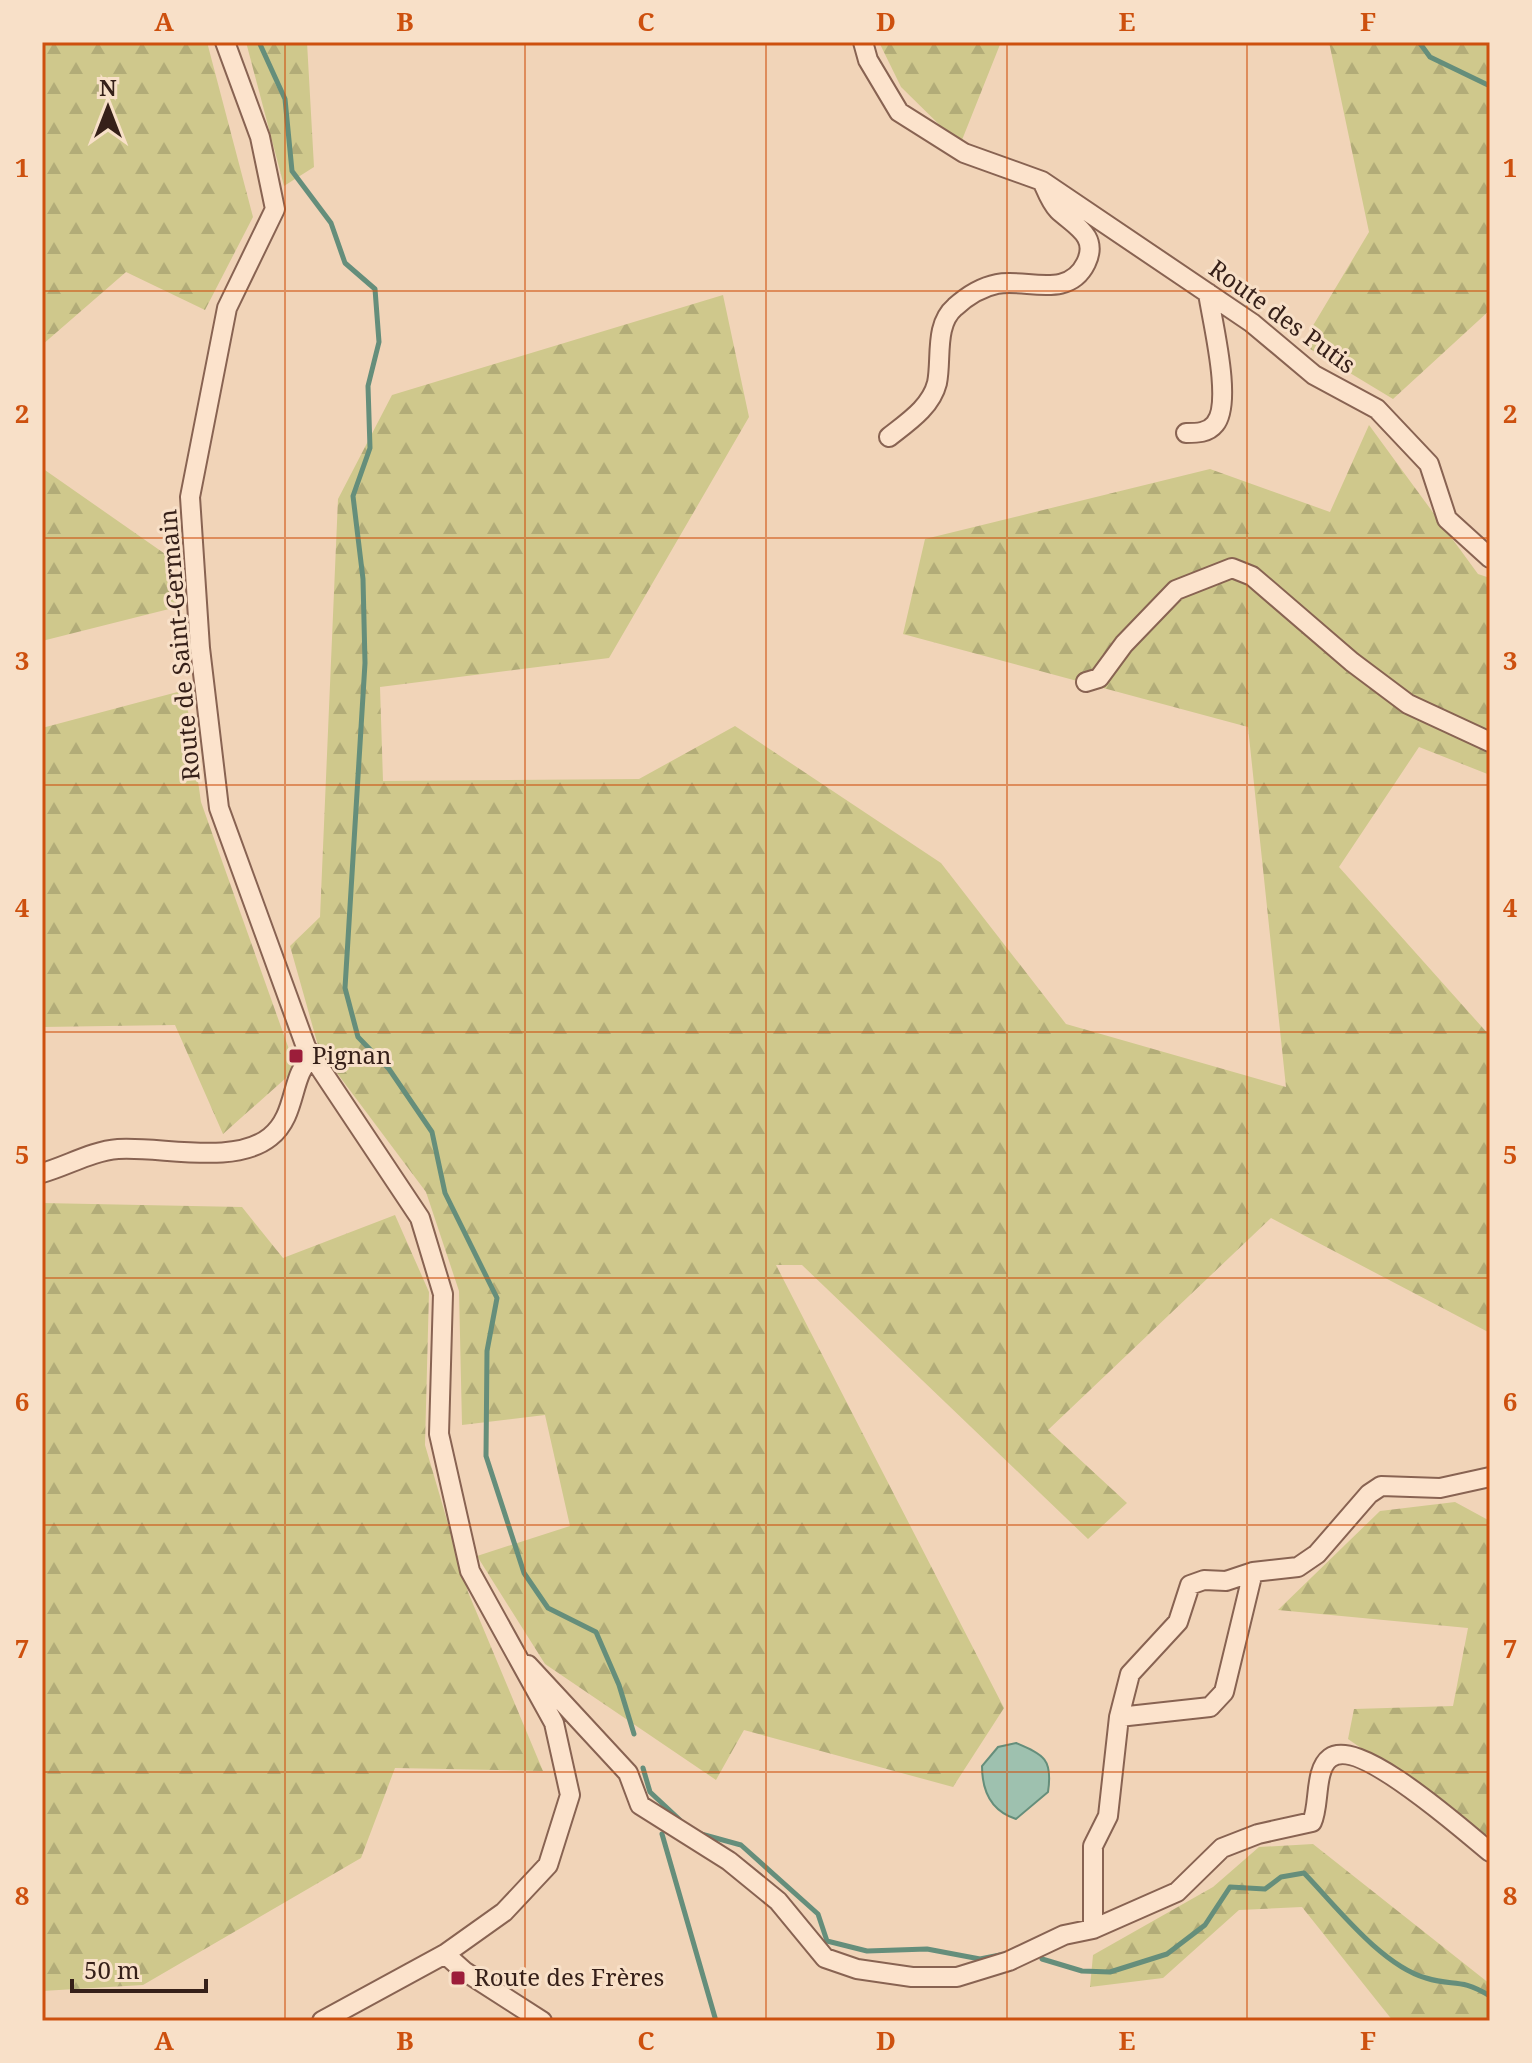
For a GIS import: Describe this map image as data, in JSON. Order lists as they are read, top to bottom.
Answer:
{
  "streets": {
    "street": ["Route des Putis", "Route de Saint-Germain"]
  },
  "places": {
    "transit": ["Pignan", "Route des Frères"]
  },
  "scale_bar": "50 m",
  "north": "top",
  "grid": {
    "columns": [
      "A",
      "B",
      "C",
      "D",
      "E",
      "F"
    ],
    "rows": [
      "1",
      "2",
      "3",
      "4",
      "5",
      "6",
      "7",
      "8"
    ]
  }
}
